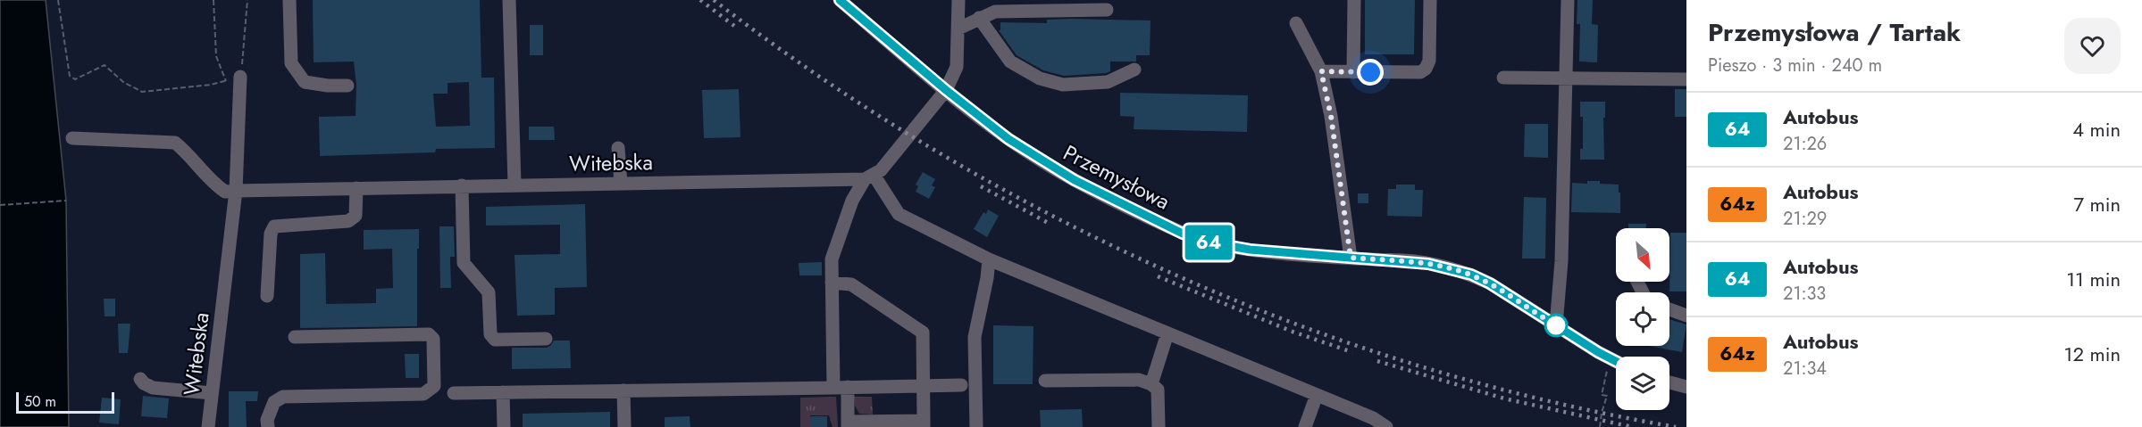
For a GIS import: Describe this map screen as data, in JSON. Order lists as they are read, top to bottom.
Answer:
{
  "streets": {
    "street": ["Witebska", "Przemysłowa"]
  },
  "lines": ["bus line 64"],
  "scale_bar": "50 m",
  "north": "bottom right",
  "page": {
    "on_map": "64",
    "heading": ["Przemysłowa / Tartak", "Pieszo · 3 min · 240 m"],
    "list": [
      {
        "mark": "64",
        "name": "Autobus",
        "note": "21:26",
        "value": "4 min"
      },
      {
        "mark": "64z",
        "name": "Autobus",
        "note": "21:29",
        "value": "7 min"
      },
      {
        "mark": "64",
        "name": "Autobus",
        "note": "21:33",
        "value": "11 min"
      },
      {
        "mark": "64z",
        "name": "Autobus",
        "note": "21:34",
        "value": "12 min"
      }
    ],
    "scale": "50 m"
  }
}
